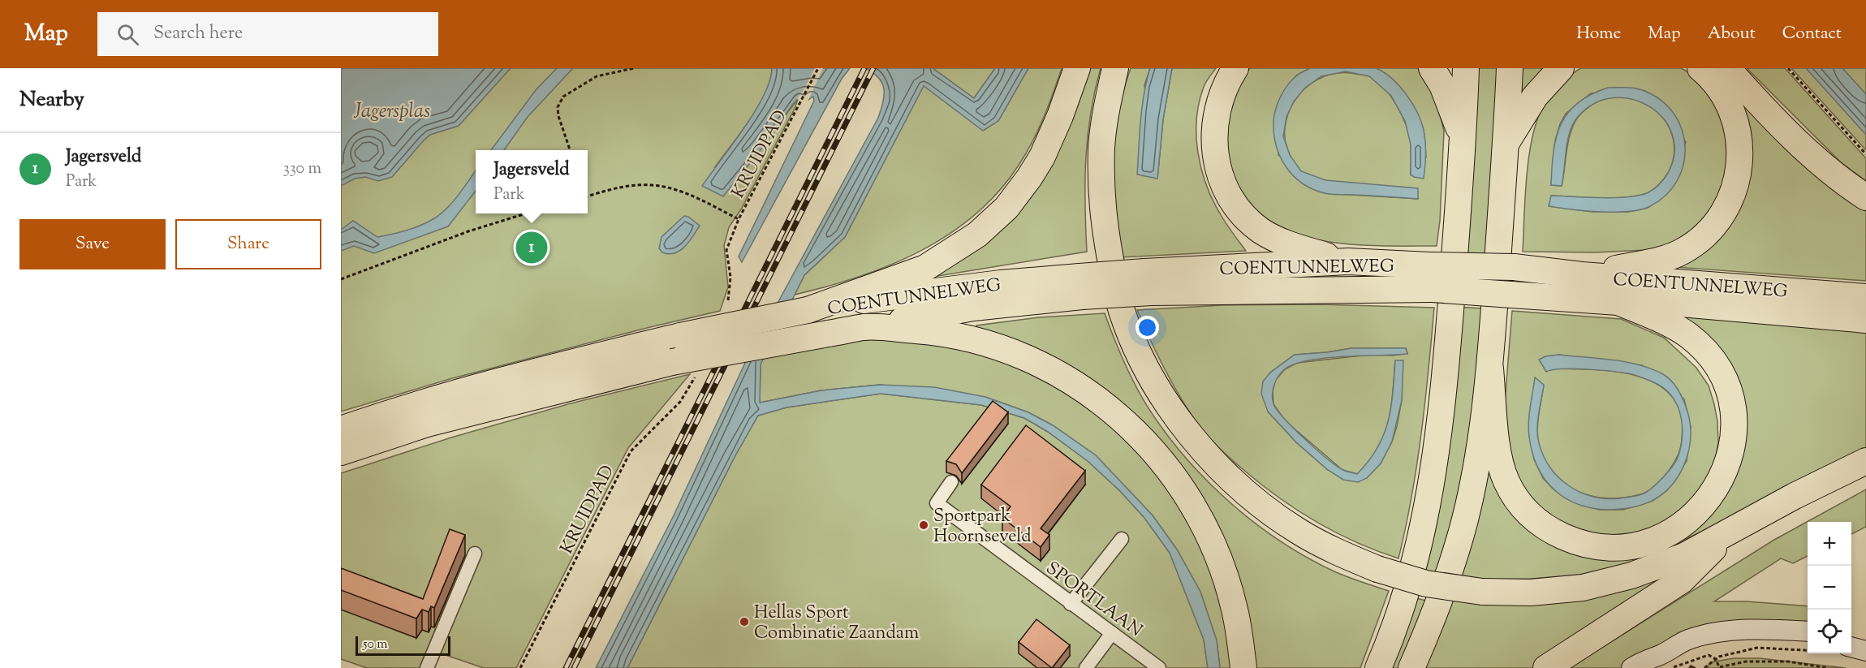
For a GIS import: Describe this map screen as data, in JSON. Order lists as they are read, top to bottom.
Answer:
{
  "streets": {
    "highway": ["COENTUNNELWEG"],
    "street": ["SPORTLAAN"],
    "path": ["KRUIDPAD"]
  },
  "water": ["Jagersplas"],
  "places": ["Sportpark Hoornseveld", "Hellas Sport Combinatie Zaandam"],
  "scale_bar": "50 m",
  "page": {
    "header": "Map",
    "search": "Search here",
    "nav": [
      "Home",
      "Map",
      "About",
      "Contact"
    ],
    "heading": "Nearby",
    "list": [
      {
        "mark": "1",
        "name": "Jagersveld",
        "note": "Park",
        "value": "330 m"
      }
    ],
    "popup": ["Jagersveld", "Park"],
    "buttons": ["Save", "Share"],
    "pins": "1",
    "map_buttons": ["+", "−"],
    "scale": "50 m"
  }
}
